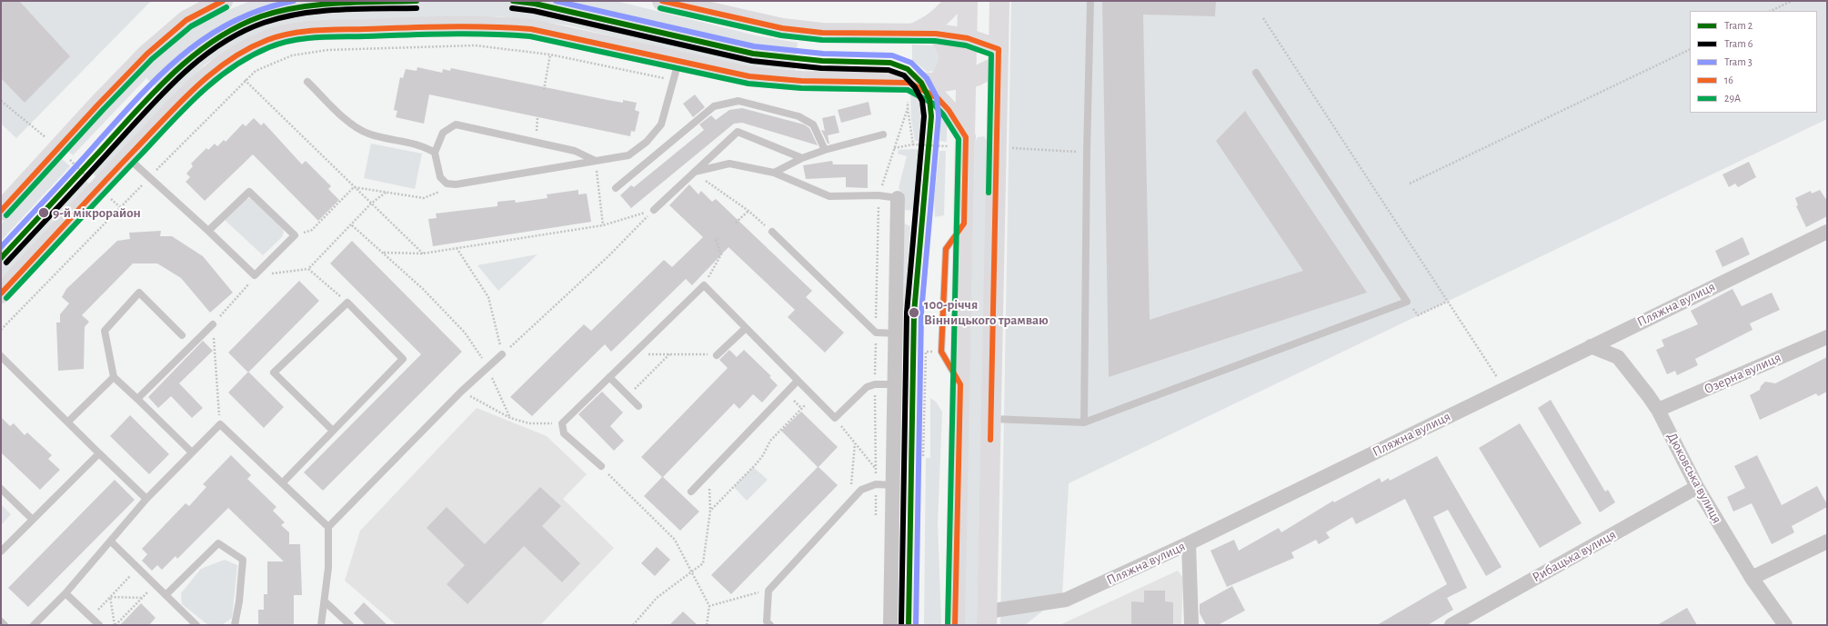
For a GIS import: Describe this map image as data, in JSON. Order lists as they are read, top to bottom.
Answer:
{
  "streets": {
    "street": [
      "Пляжна вулиця",
      "Озерна вулиця",
      "Дюковська вулиця",
      "Рибацька вулиця"
    ]
  },
  "crossings": [
    ["Пляжна вулиця", "Дюковська вулиця"],
    ["Озерна вулиця", "Дюковська вулиця"],
    ["Дюковська вулиця", "Рибацька вулиця"]
  ],
  "places": ["9-й мікрорайон", "100-річчя Вінницького трамваю"],
  "lines": [
    "tram line 2",
    "tram line 3",
    "transit line 16",
    "transit line 29А",
    "tram line 6"
  ],
  "legend": [
    "Tram 2",
    "Tram 6",
    "Tram 3",
    "16",
    "29А"
  ]
}
